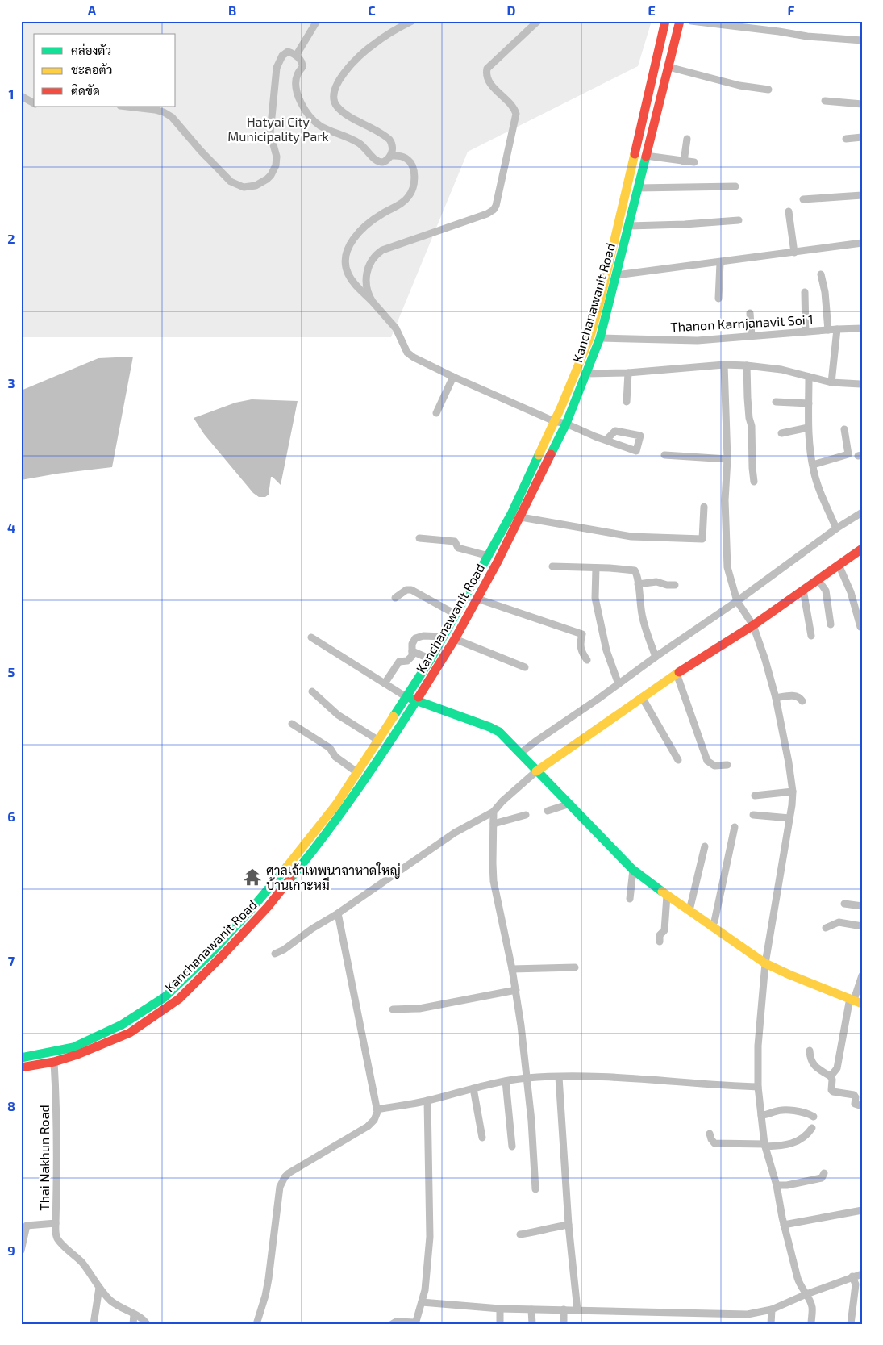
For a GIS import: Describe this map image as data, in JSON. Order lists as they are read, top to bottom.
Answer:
{
  "streets": {
    "main road": ["Kanchanawanit Road"],
    "street": ["Thanon Karnjanavit Soi 1", "Thai Nakhun Road"]
  },
  "crossings": [
    ["Kanchanawanit Road", "Thanon Karnjanavit Soi 1"],
    ["Kanchanawanit Road", "Thai Nakhun Road"]
  ],
  "parks": ["Hatyai City Municipality Park"],
  "places": {
    "temple": ["ศาลเจ้าเทพนาจาหาดใหญ่ บ้านเกาะหมี"]
  },
  "legend": ["คล่องตัว", "ชะลอตัว", "ติดขัด"],
  "grid": {
    "columns": [
      "A",
      "B",
      "C",
      "D",
      "E",
      "F"
    ],
    "rows": [
      "1",
      "2",
      "3",
      "4",
      "5",
      "6",
      "7",
      "8",
      "9"
    ]
  }
}
